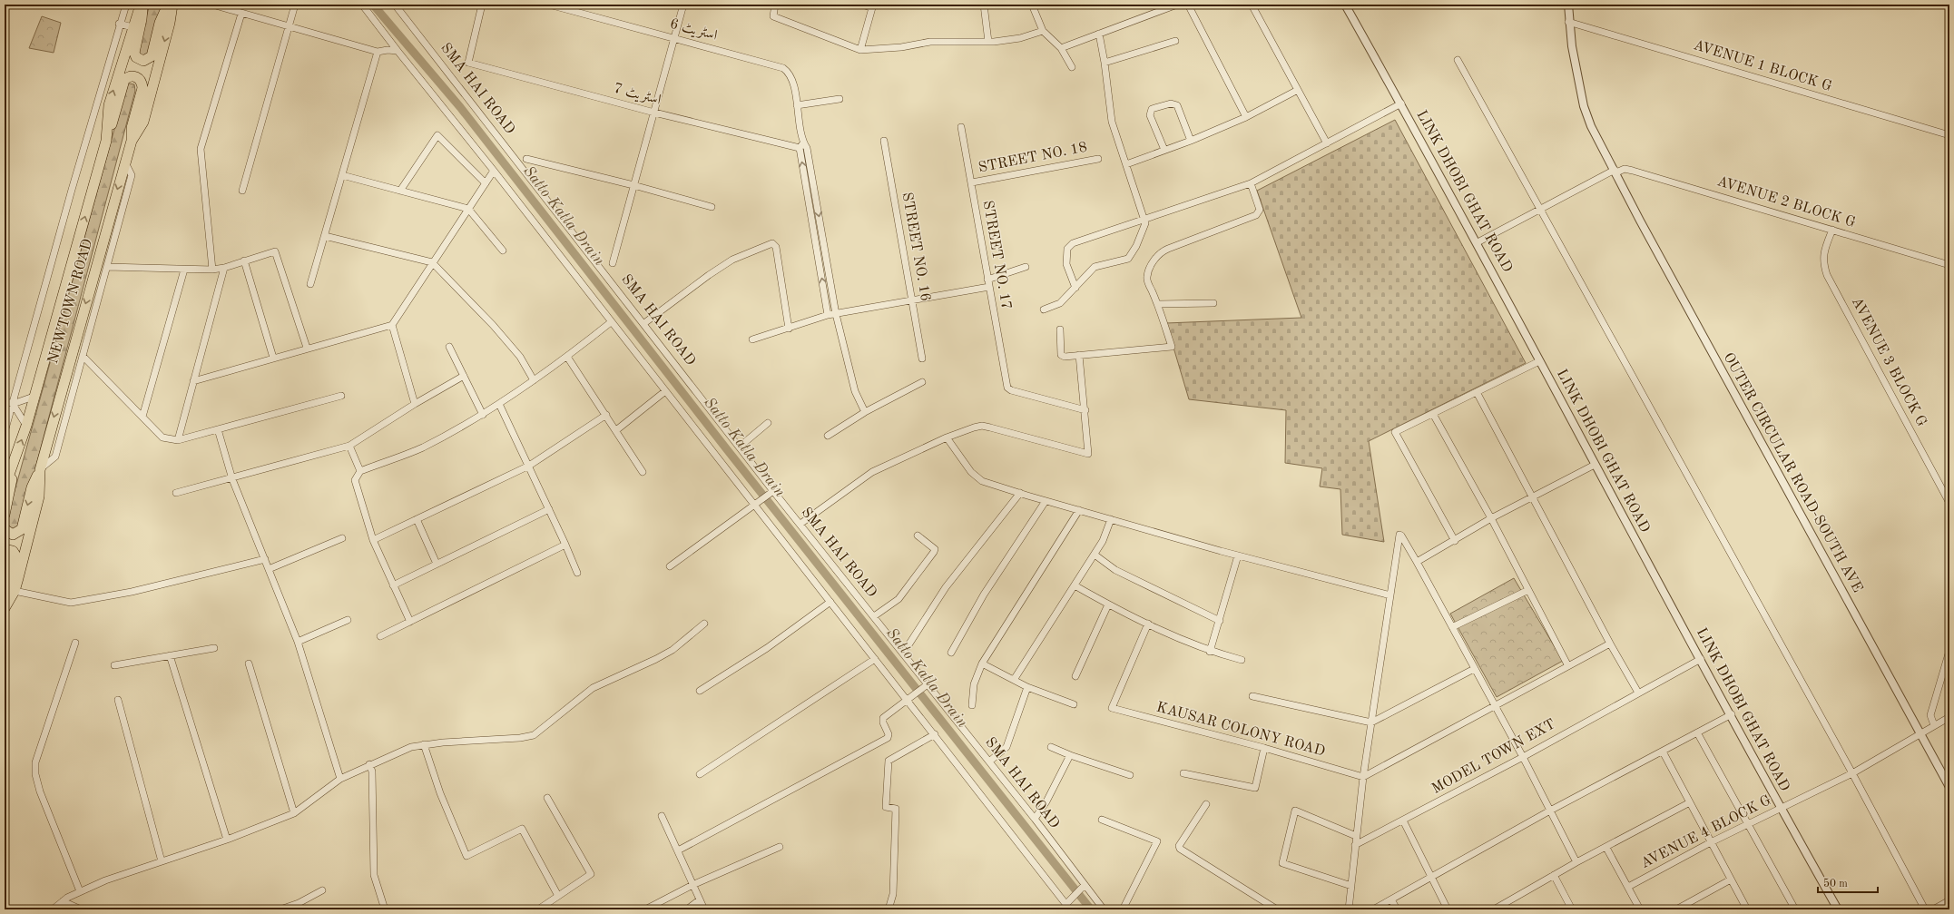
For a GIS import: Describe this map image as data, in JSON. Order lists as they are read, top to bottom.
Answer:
{
  "streets": {
    "main road": ["NEWTOWN ROAD"],
    "street": [
      "اسٹریٹ 6",
      "AVENUE 1 BLOCK G",
      "SMA HAI ROAD",
      "اسٹریٹ 7",
      "STREET NO. 18",
      "LINK DHOBI GHAT ROAD",
      "AVENUE 2 BLOCK G",
      "STREET NO. 16",
      "STREET NO. 17",
      "AVENUE 3 BLOCK G",
      "OUTER CIRCULAR ROAD-SOUTH AVE",
      "KAUSAR COLONY ROAD",
      "MODEL TOWN EXT",
      "AVENUE 4 BLOCK G"
    ]
  },
  "crossings": [
    ["AVENUE 1 BLOCK G", "OUTER CIRCULAR ROAD-SOUTH AVE"],
    ["STREET NO. 18", "STREET NO. 17"],
    ["LINK DHOBI GHAT ROAD", "MODEL TOWN EXT"],
    ["LINK DHOBI GHAT ROAD", "AVENUE 4 BLOCK G"],
    ["AVENUE 2 BLOCK G", "AVENUE 3 BLOCK G"],
    ["AVENUE 2 BLOCK G", "OUTER CIRCULAR ROAD-SOUTH AVE"],
    ["OUTER CIRCULAR ROAD-SOUTH AVE", "AVENUE 4 BLOCK G"]
  ],
  "water": ["Satto Katla Drain"],
  "scale_bar": "50 m"
}
